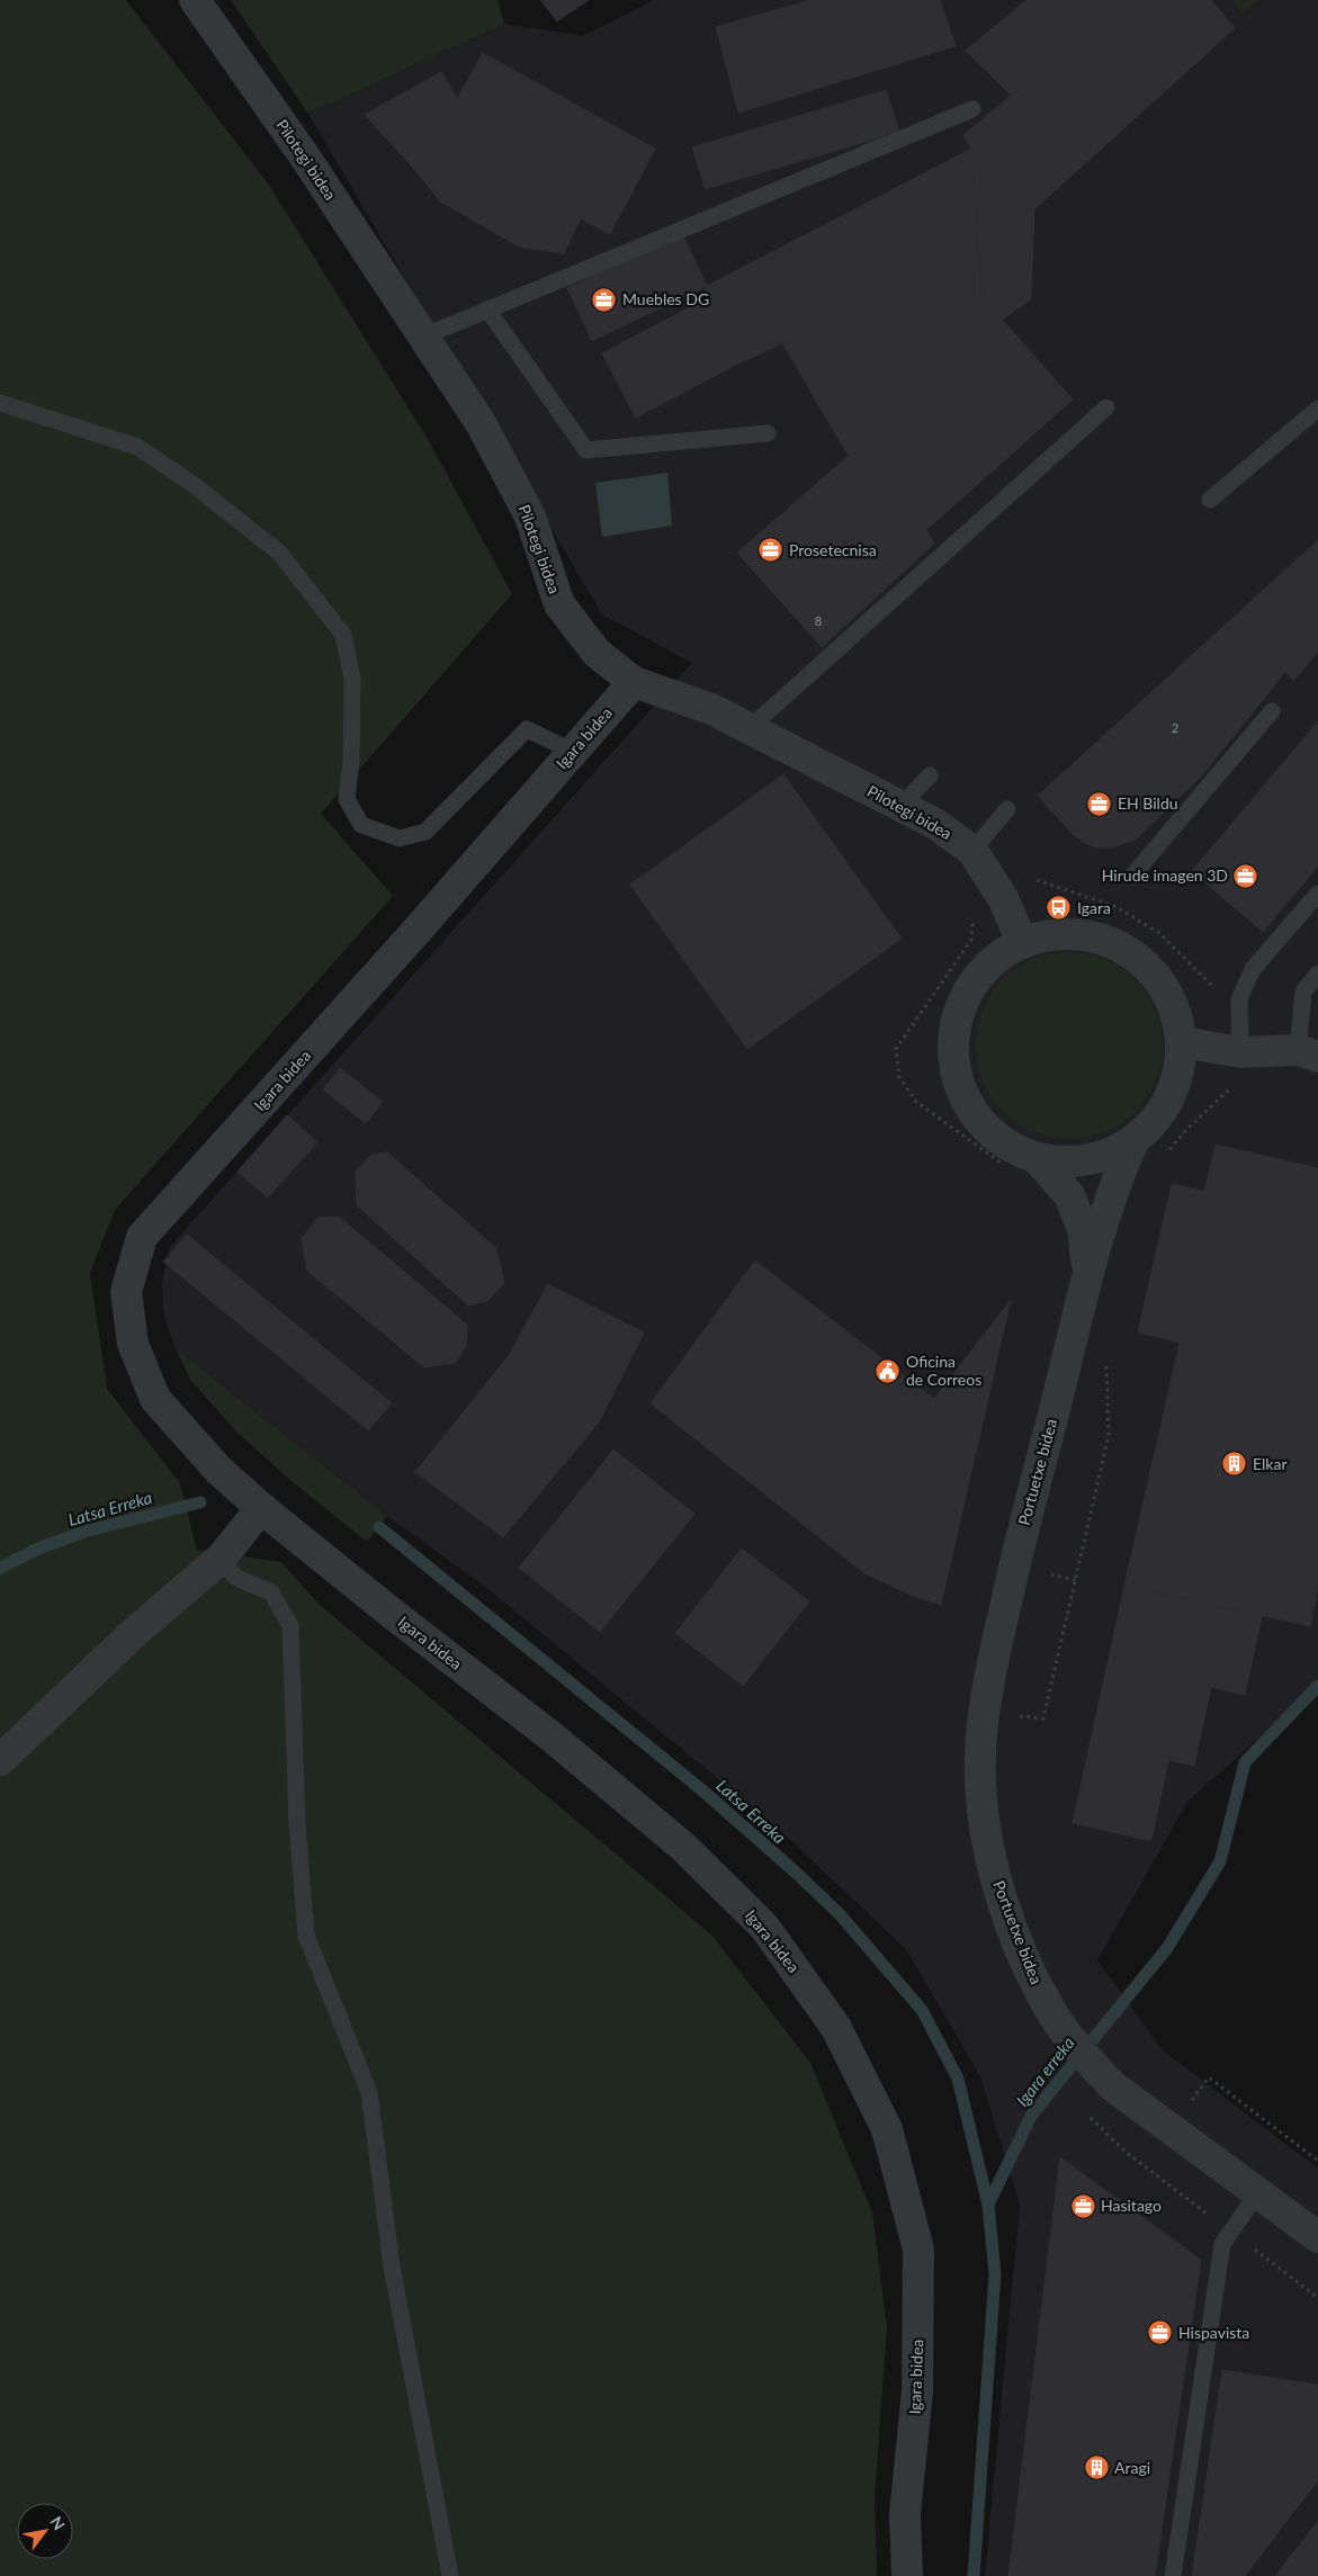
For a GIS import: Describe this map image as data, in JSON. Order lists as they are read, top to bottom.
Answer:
{
  "streets": {
    "street": ["Pilotegi bidea", "Igara bidea", "Portuetxe bidea"]
  },
  "crossings": [
    ["Pilotegi bidea", "Igara bidea"]
  ],
  "water": ["Latsa Erreka", "Igara erreka"],
  "places": {
    "office": [
      "Muebles DG",
      "Prosetecnisa",
      "EH Bildu",
      "Hirude imagen 3D",
      "Hasitago",
      "Hispavista"
    ],
    "bus stop": ["Igara"],
    "public building": ["Oficina de Correos"],
    "building": ["Elkar", "Aragi"]
  },
  "house_numbers": ["8", "2"],
  "north": "top right"
}
